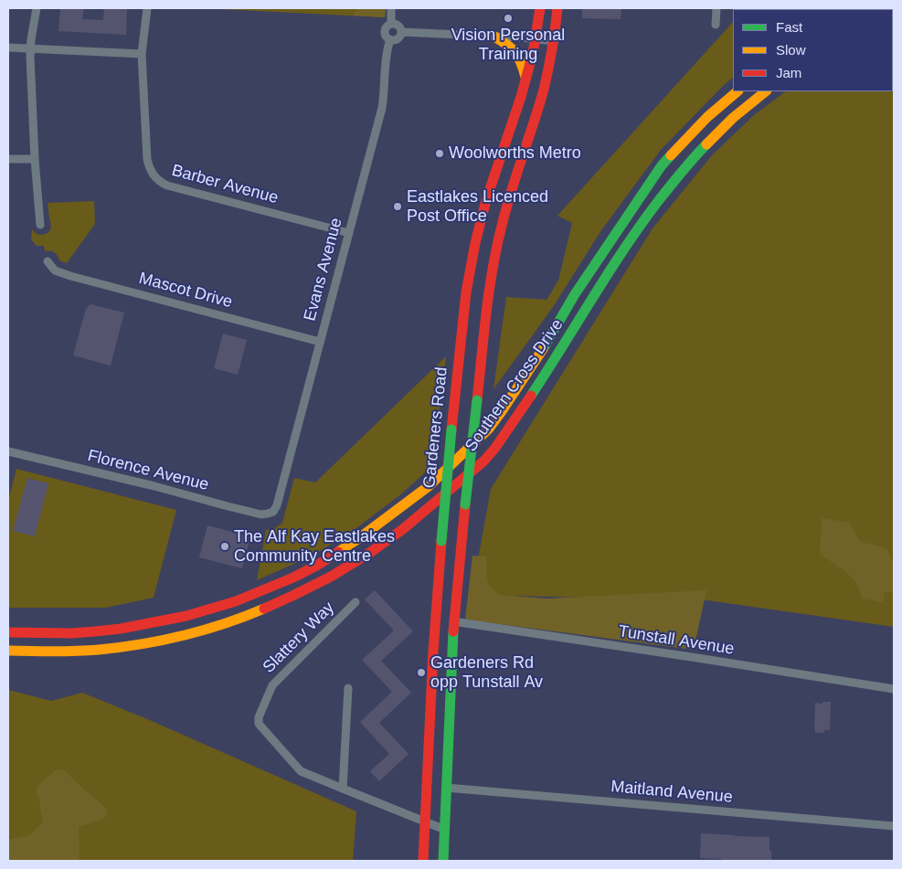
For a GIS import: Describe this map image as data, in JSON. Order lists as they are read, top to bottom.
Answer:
{
  "streets": {
    "main road": ["Southern Cross Drive", "Gardeners Road"],
    "street": [
      "Barber Avenue",
      "Evans Avenue",
      "Mascot Drive",
      "Florence Avenue",
      "Slattery Way",
      "Tunstall Avenue",
      "Maitland Avenue"
    ]
  },
  "crossings": [
    ["Barber Avenue", "Evans Avenue"],
    ["Evans Avenue", "Mascot Drive"],
    ["Evans Avenue", "Florence Avenue"]
  ],
  "places": [
    "Vision Personal Training",
    "Woolworths Metro",
    "Eastlakes Licenced Post Office",
    "The Alf Kay Eastlakes Community Centre",
    "Gardeners Rd opp Tunstall Av"
  ],
  "legend": ["Fast", "Slow", "Jam"]
}
